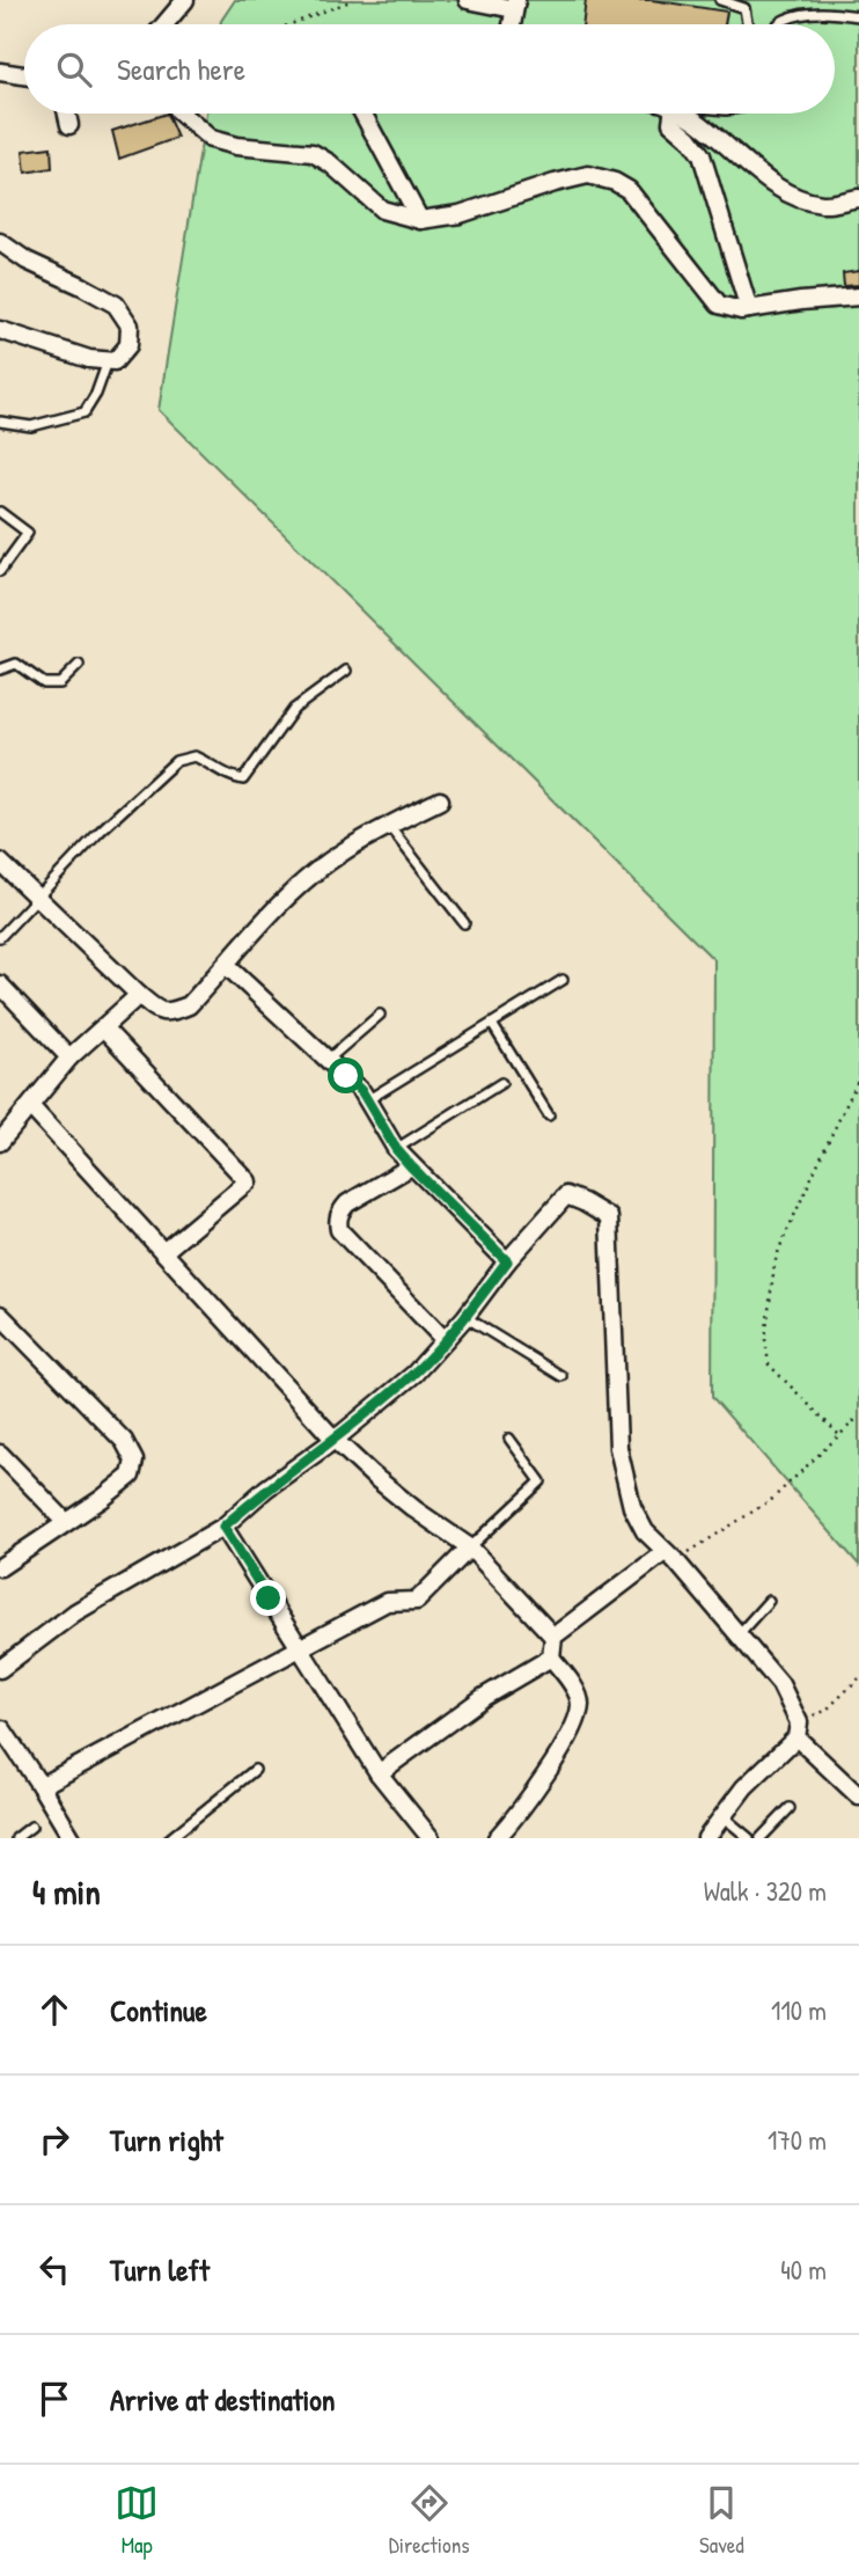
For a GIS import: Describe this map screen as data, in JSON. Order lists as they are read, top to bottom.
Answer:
{
  "page": {
    "search": "Search here",
    "heading": ["4 min", "Walk · 320 m"],
    "list": [
      ["Continue", "110 m"],
      ["Turn right", "170 m"],
      ["Turn left", "40 m"],
      "Arrive at destination"
    ],
    "nav": ["Map", "Directions", "Saved"]
  }
}
